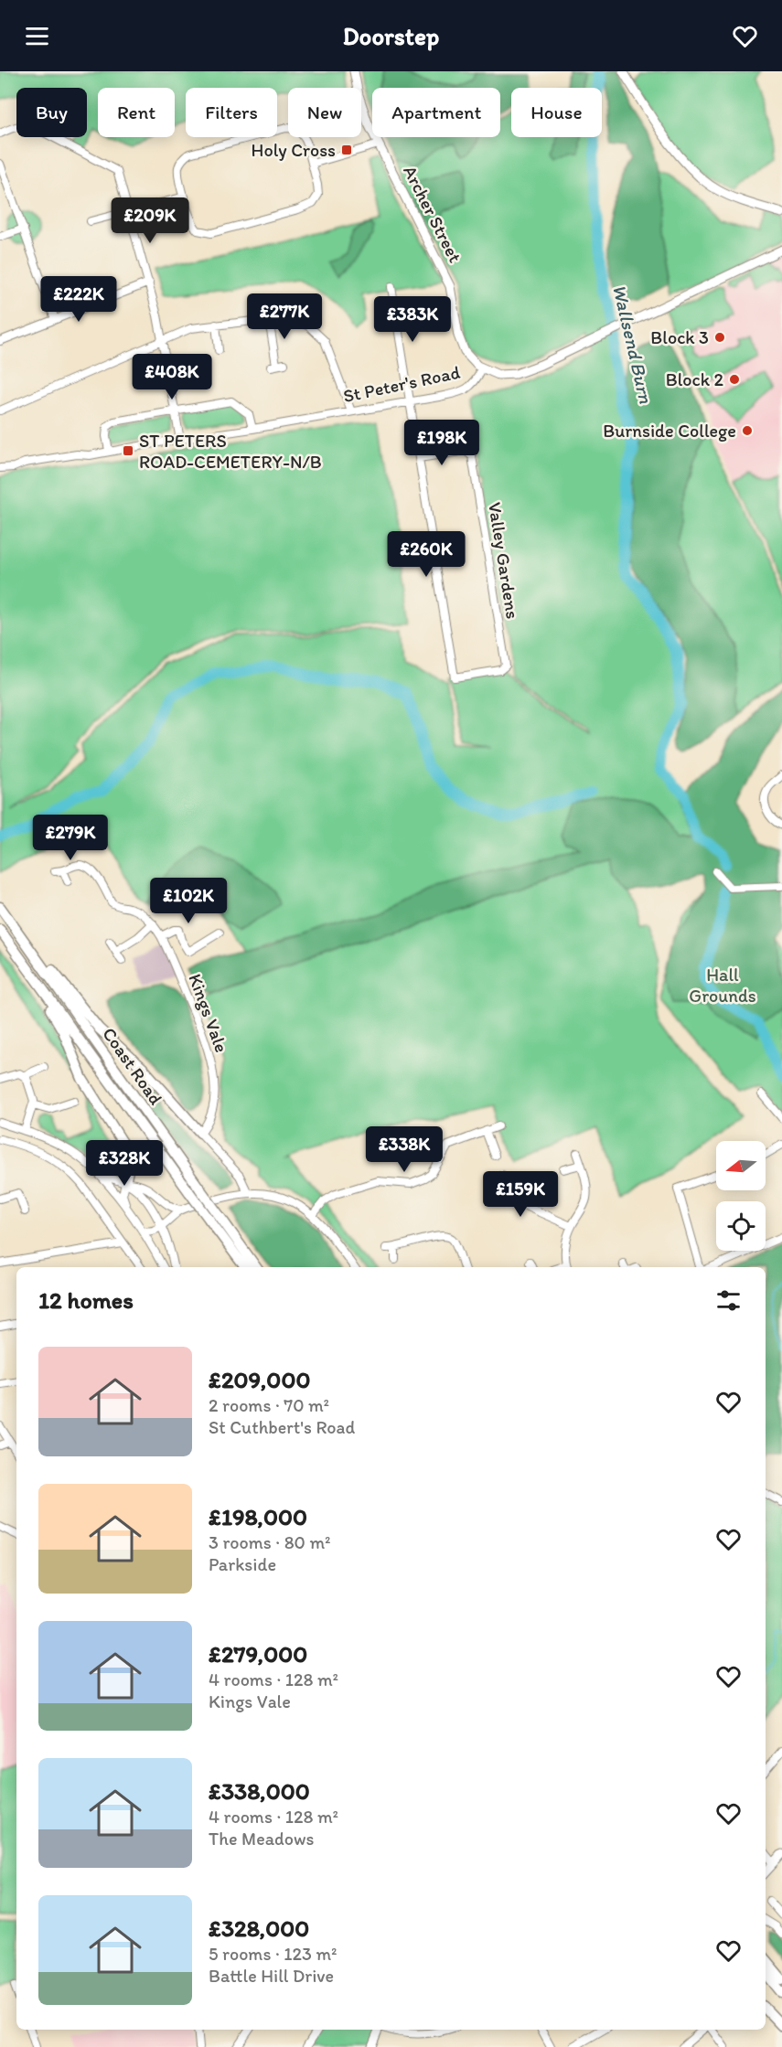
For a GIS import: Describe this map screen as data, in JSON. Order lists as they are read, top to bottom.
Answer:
{
  "streets": {
    "highway": ["Coast Road"],
    "main road": ["Archer Street", "St Peter's Road"],
    "street": ["Valley Gardens", "Kings Vale"]
  },
  "crossings": [
    ["Archer Street", "St Peter's Road"]
  ],
  "water": ["Wallsend Burn"],
  "parks": ["Hall Grounds"],
  "places": {
    "transit": ["Holy Cross", "ST PETERS ROAD-CEMETERY-N/B"],
    "other": ["Block 3", "Block 2", "Burnside College"]
  },
  "north": "left",
  "page": {
    "header": "Doorstep",
    "chip": [
      "Buy",
      "Rent",
      "Filters",
      "New",
      "Apartment",
      "House"
    ],
    "price": [
      "£209K",
      "£222K",
      "£277K",
      "£383K",
      "£408K",
      "£198K",
      "£260K",
      "£279K",
      "£102K",
      "£338K",
      "£328K",
      "£159K"
    ],
    "heading": "12 homes",
    "list": [
      {
        "name": "£209,000",
        "note": "2 rooms · 70 m² · St Cuthbert's Road"
      },
      {
        "name": "£198,000",
        "note": "3 rooms · 80 m² · Parkside"
      },
      {
        "name": "£279,000",
        "note": "4 rooms · 128 m² · Kings Vale"
      },
      {
        "name": "£338,000",
        "note": "4 rooms · 128 m² · The Meadows"
      },
      {
        "name": "£328,000",
        "note": "5 rooms · 123 m² · Battle Hill Drive"
      }
    ]
  }
}
